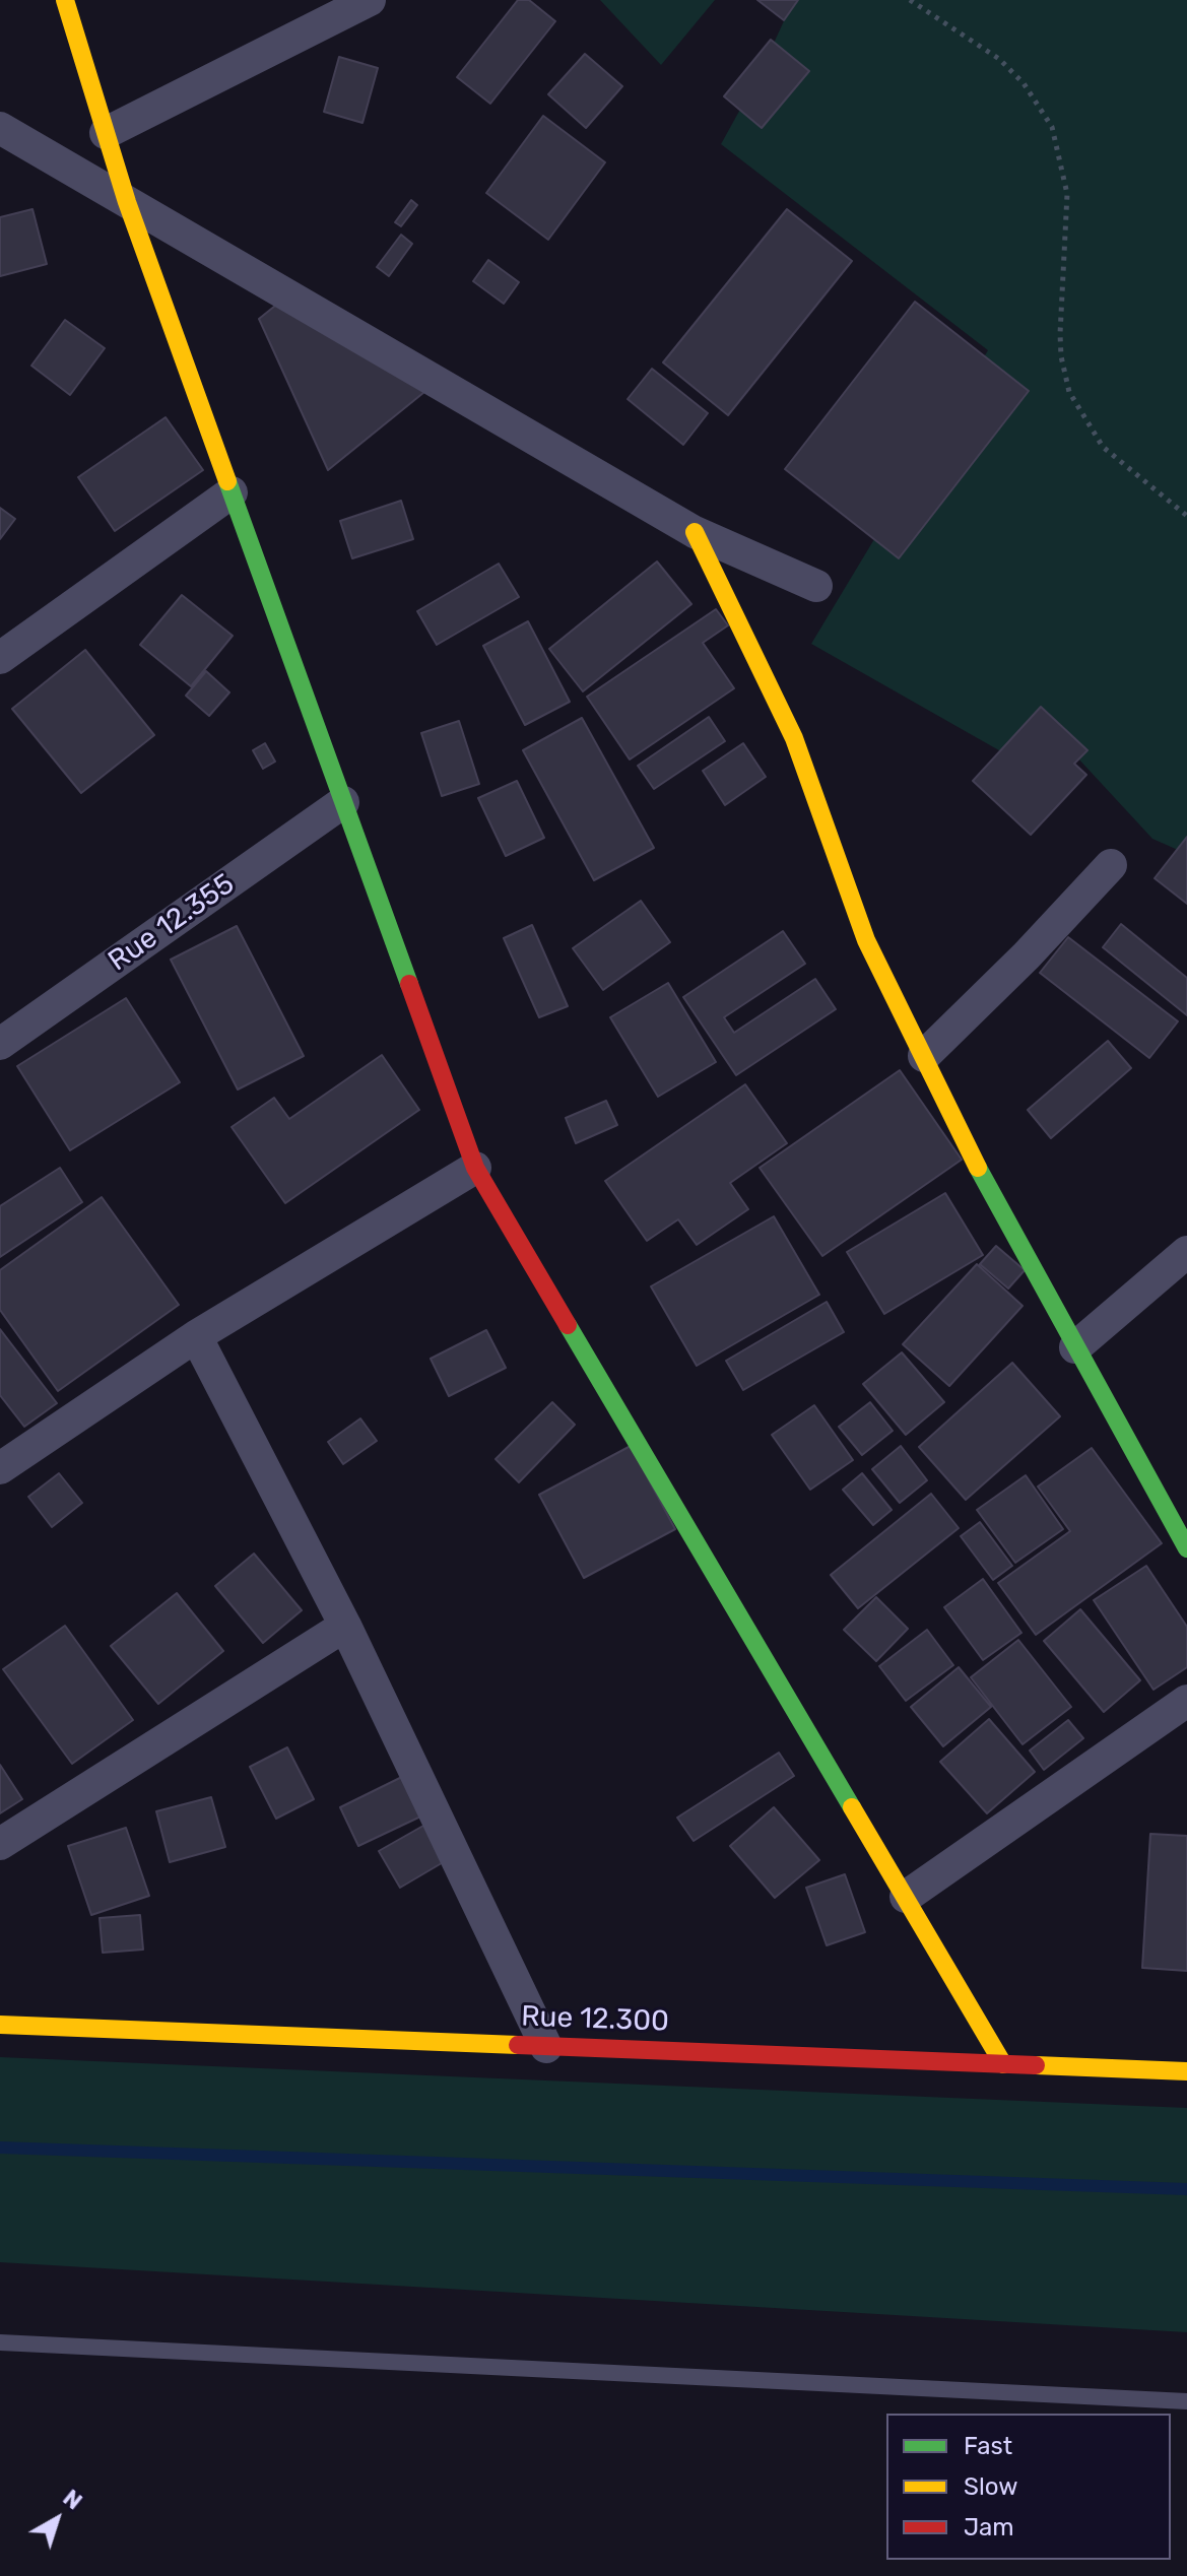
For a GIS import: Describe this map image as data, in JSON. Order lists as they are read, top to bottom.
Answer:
{
  "streets": {
    "street": ["Rue 12.355", "Rue 12.300"]
  },
  "legend": ["Fast", "Slow", "Jam"],
  "north": "top right"
}
